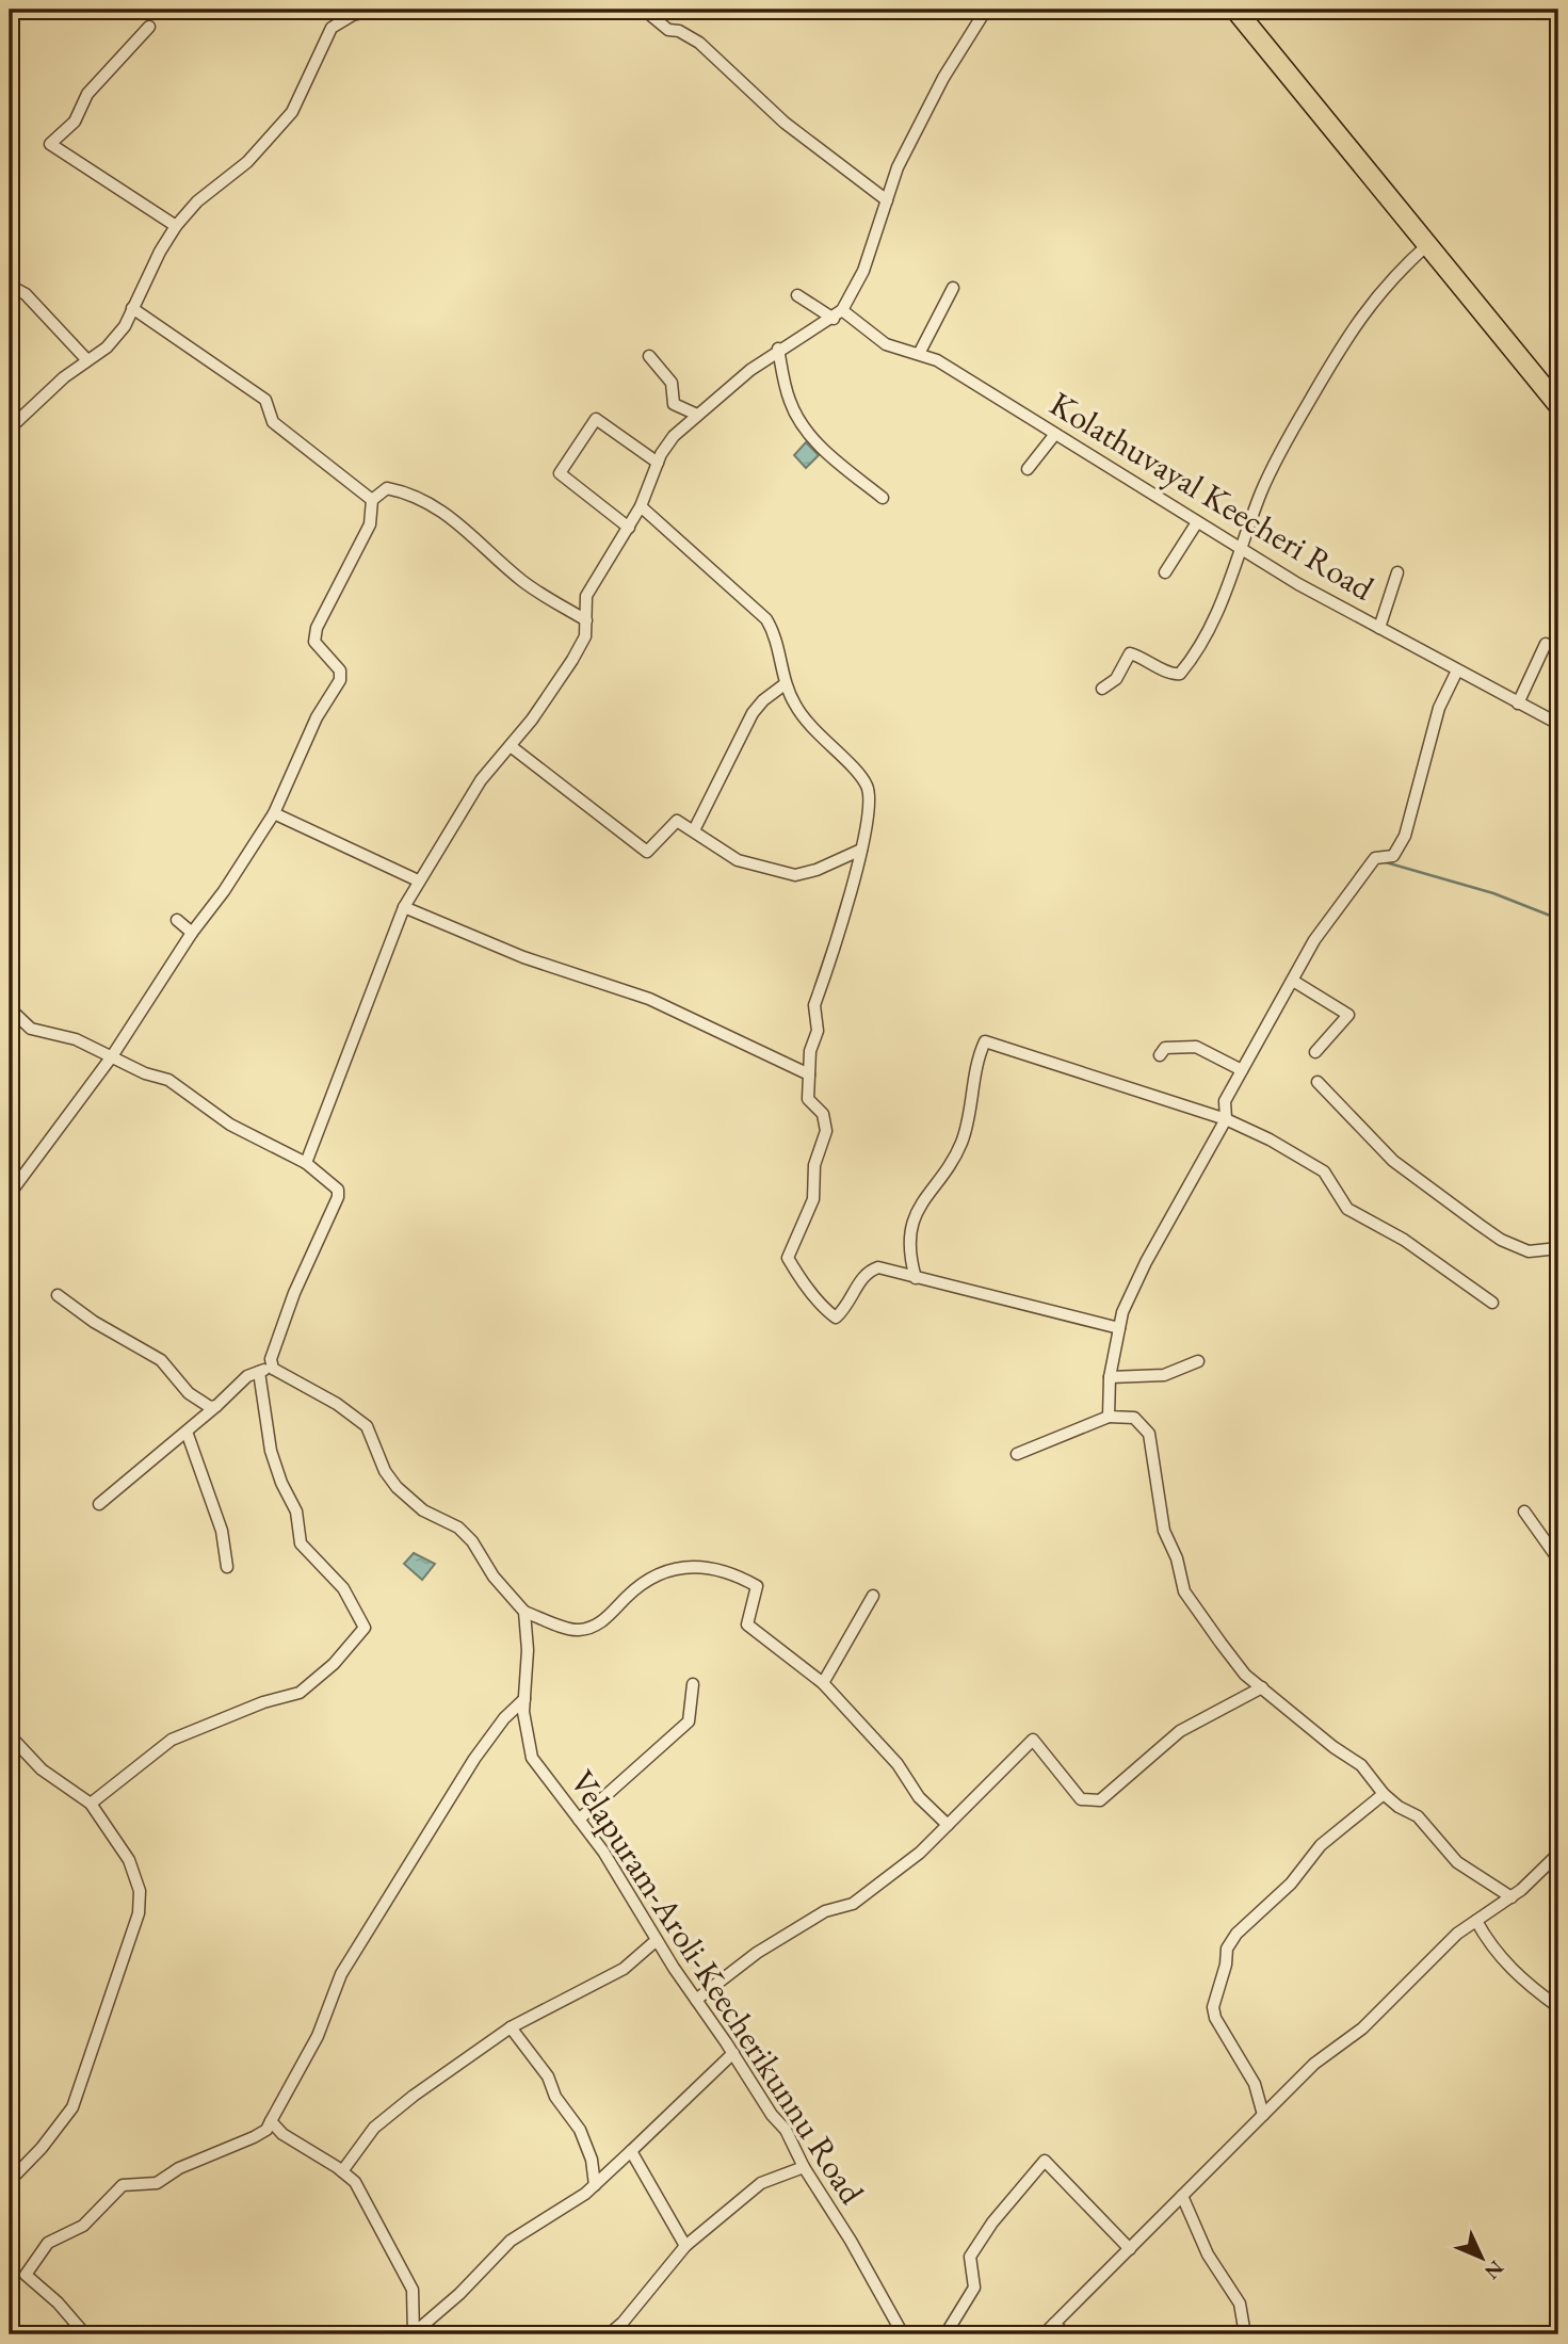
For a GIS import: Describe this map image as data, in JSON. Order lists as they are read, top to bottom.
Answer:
{
  "streets": {
    "street": ["Kolathuvayal Keecheri Road", "Velapuram-Aroli-Keecherikunnu Road"]
  },
  "north": "bottom right"
}
